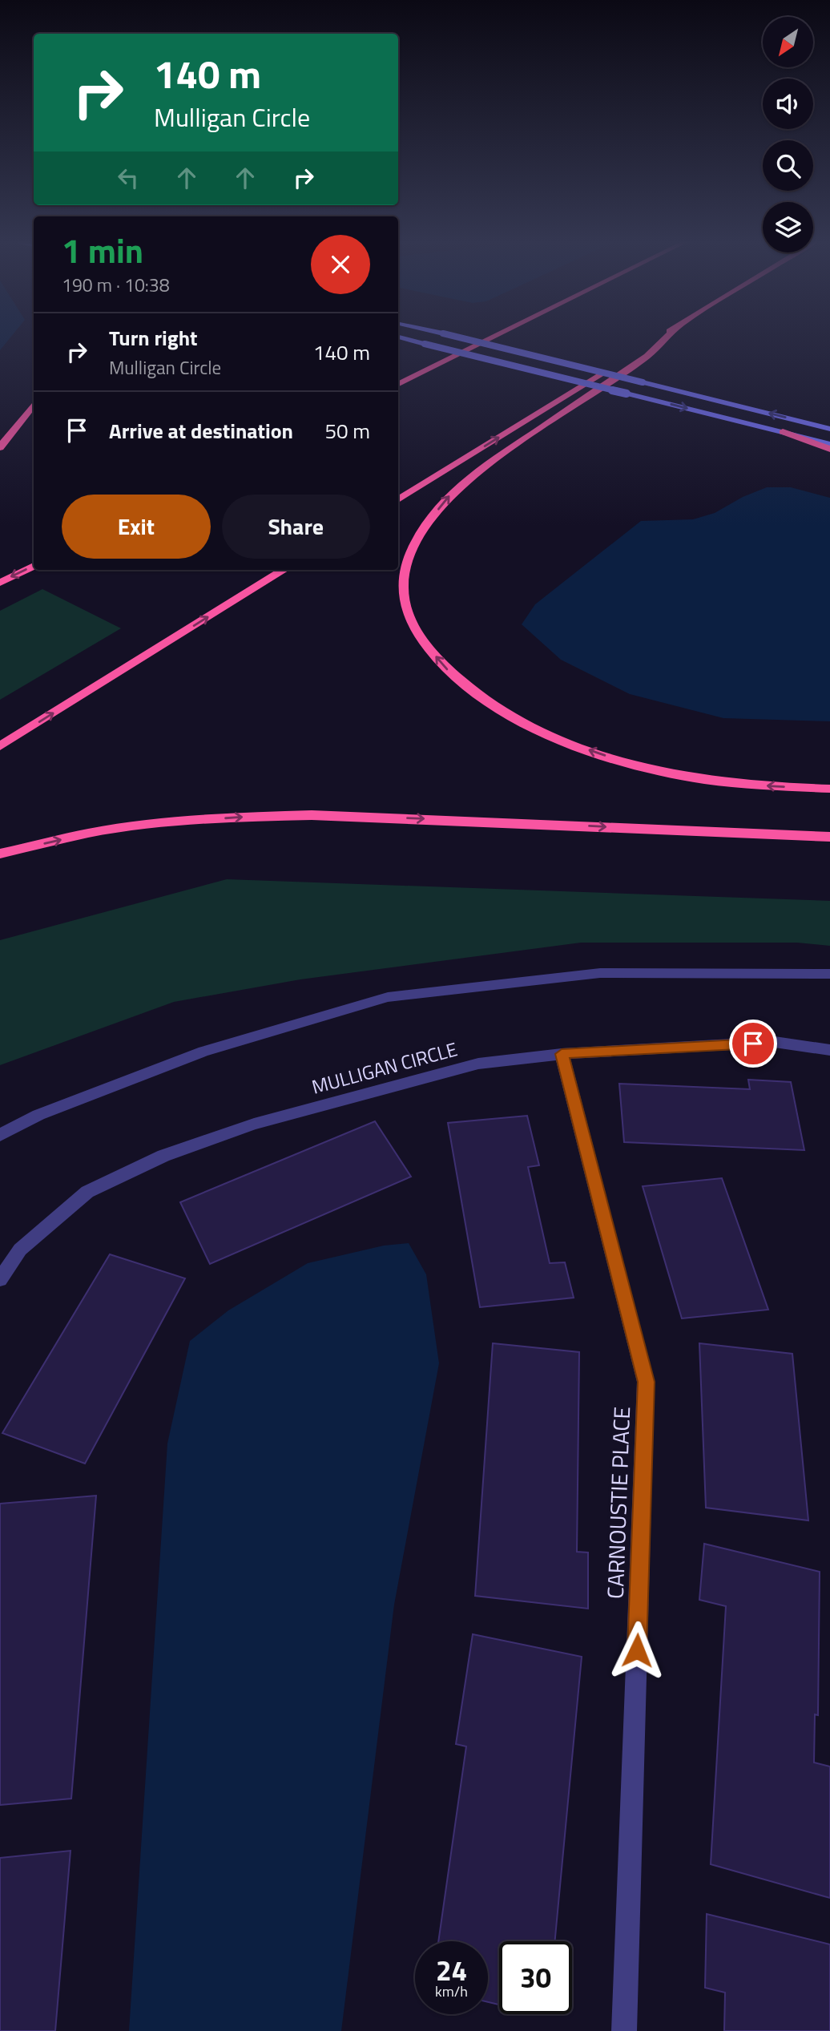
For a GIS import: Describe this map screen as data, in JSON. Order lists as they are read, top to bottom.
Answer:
{
  "streets": {
    "street": ["MULLIGAN CIRCLE", "CARNOUSTIE PLACE"]
  },
  "crossings": [
    ["MULLIGAN CIRCLE", "CARNOUSTIE PLACE"]
  ],
  "north": "bottom left",
  "page": {
    "turn": ["140 m", "Mulligan Circle"],
    "heading": ["1 min", "190 m · 10:38"],
    "list": [
      {
        "name": "Turn right",
        "note": "Mulligan Circle",
        "value": "140 m"
      },
      {
        "name": "Arrive at destination",
        "value": "50 m"
      }
    ],
    "buttons": ["Exit", "Share"],
    "speed": "24 km/h",
    "limit": "30"
  }
}
